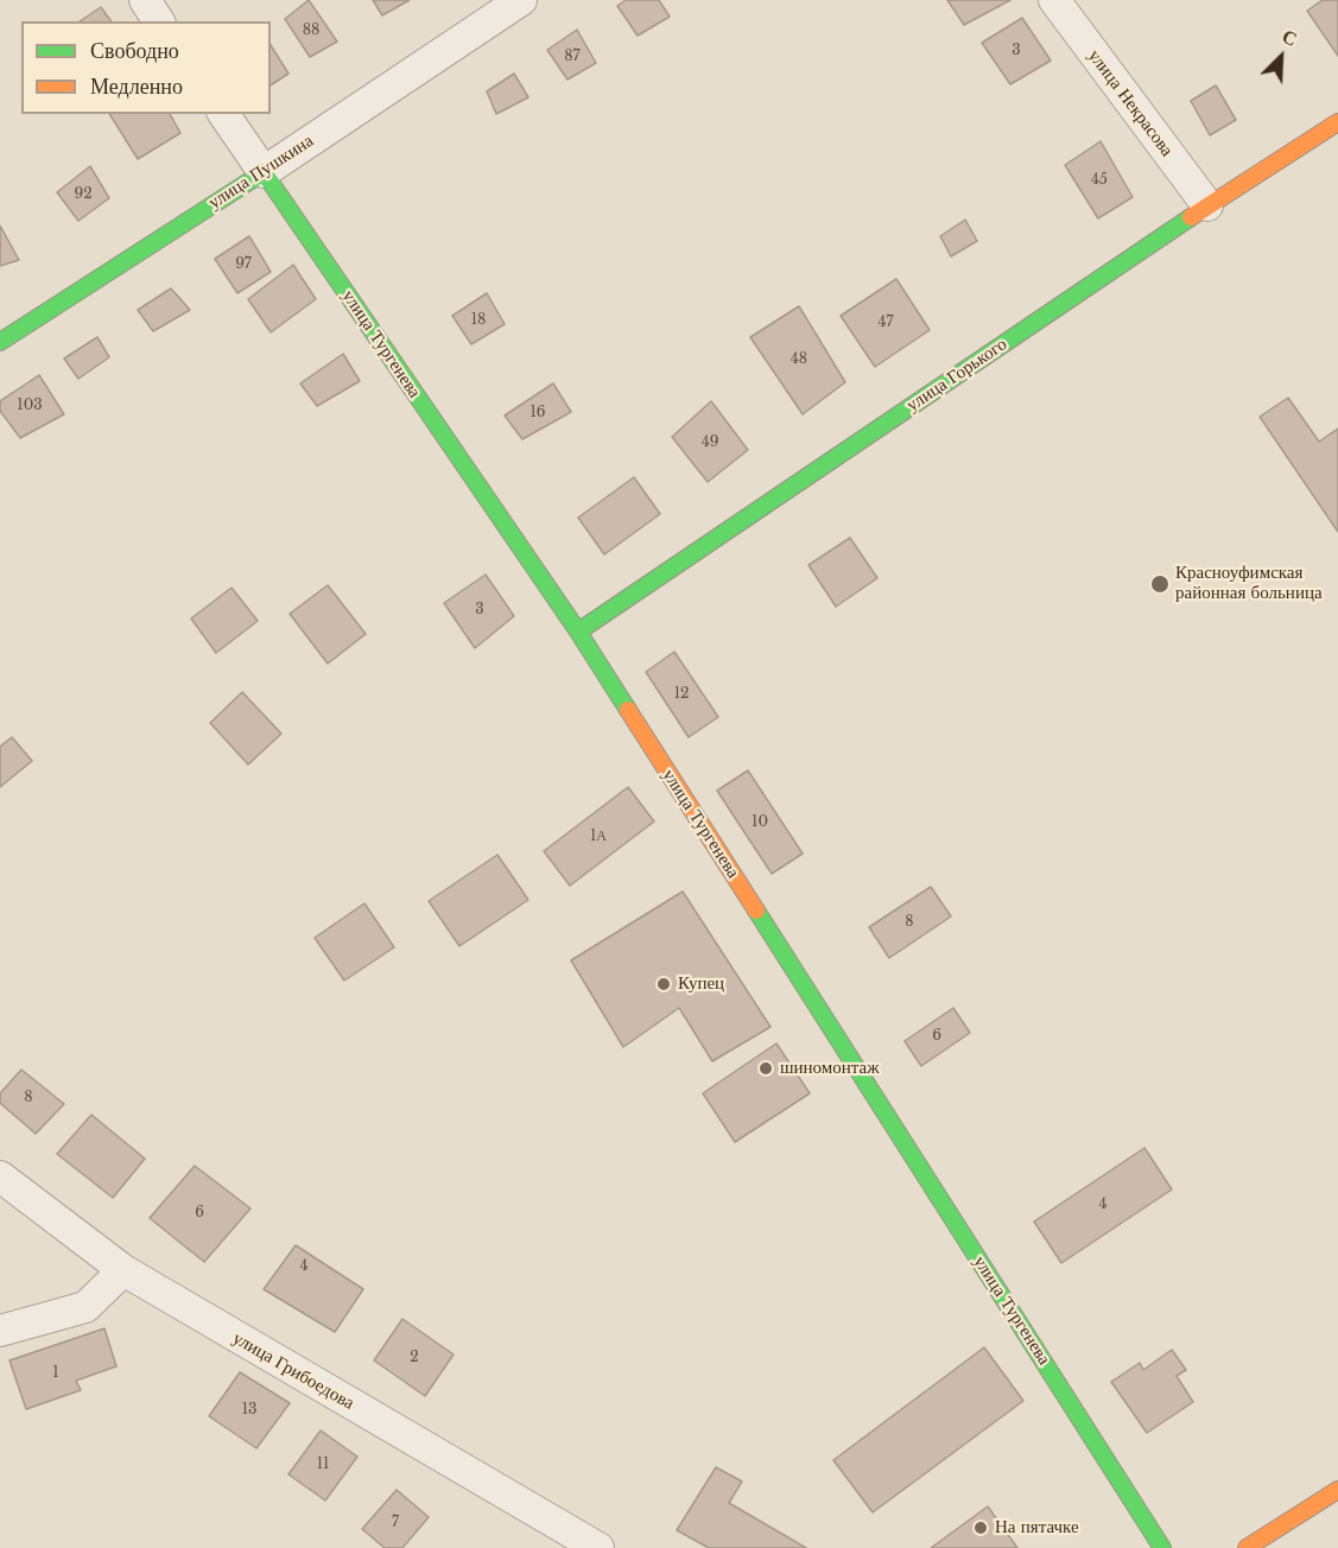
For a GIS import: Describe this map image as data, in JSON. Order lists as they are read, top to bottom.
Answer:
{
  "streets": {
    "street": [
      "улица Некрасова",
      "улица Пушкина",
      "улица Тургенева",
      "улица Горького",
      "улица Грибоедова"
    ]
  },
  "crossings": [
    ["улица Некрасова", "улица Горького"],
    ["улица Пушкина", "улица Тургенева"],
    ["улица Тургенева", "улица Горького"]
  ],
  "places": [
    "Красноуфимская районная больница",
    "Купец",
    "шиномонтаж",
    "На пятачке"
  ],
  "house_numbers": [
    "88",
    "3",
    "87",
    "45",
    "92",
    "97",
    "18",
    "47",
    "48",
    "103",
    "16",
    "49",
    "3",
    "12",
    "10",
    "1А",
    "8",
    "6",
    "8",
    "4",
    "6",
    "4",
    "2",
    "1",
    "13",
    "11",
    "7"
  ],
  "legend": ["Свободно", "Медленно"],
  "north": "top right"
}
